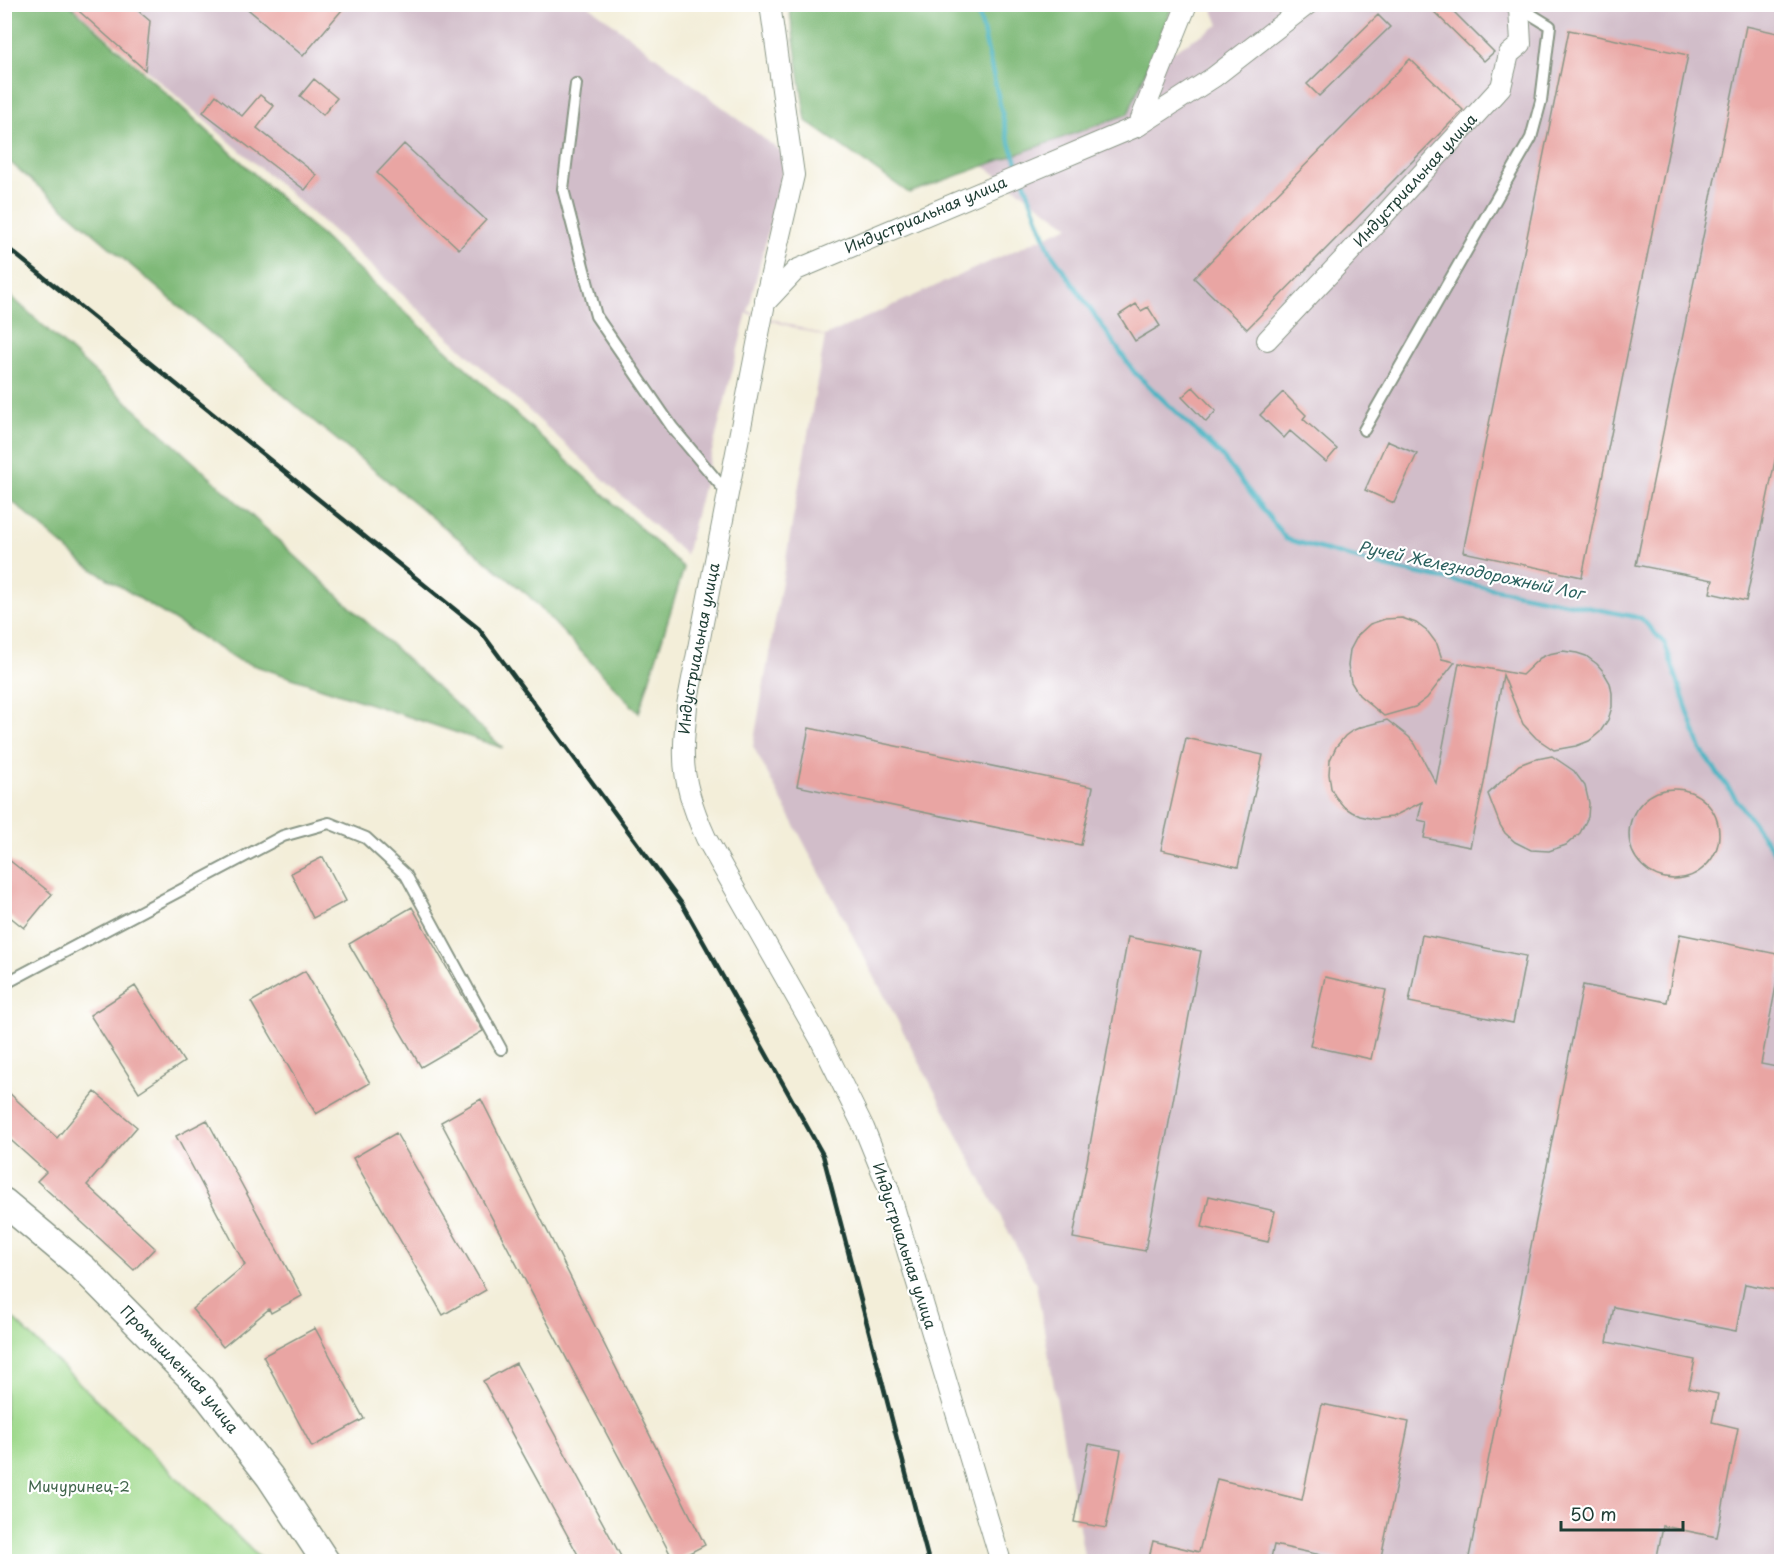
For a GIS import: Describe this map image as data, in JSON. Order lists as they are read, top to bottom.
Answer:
{
  "streets": {
    "main road": ["Промышленная улица"],
    "street": ["Индустриальная улица"]
  },
  "water": ["Ручей Железнодорожный Лог"],
  "parks": ["Мичуринец-2"],
  "scale_bar": "50 m"
}
